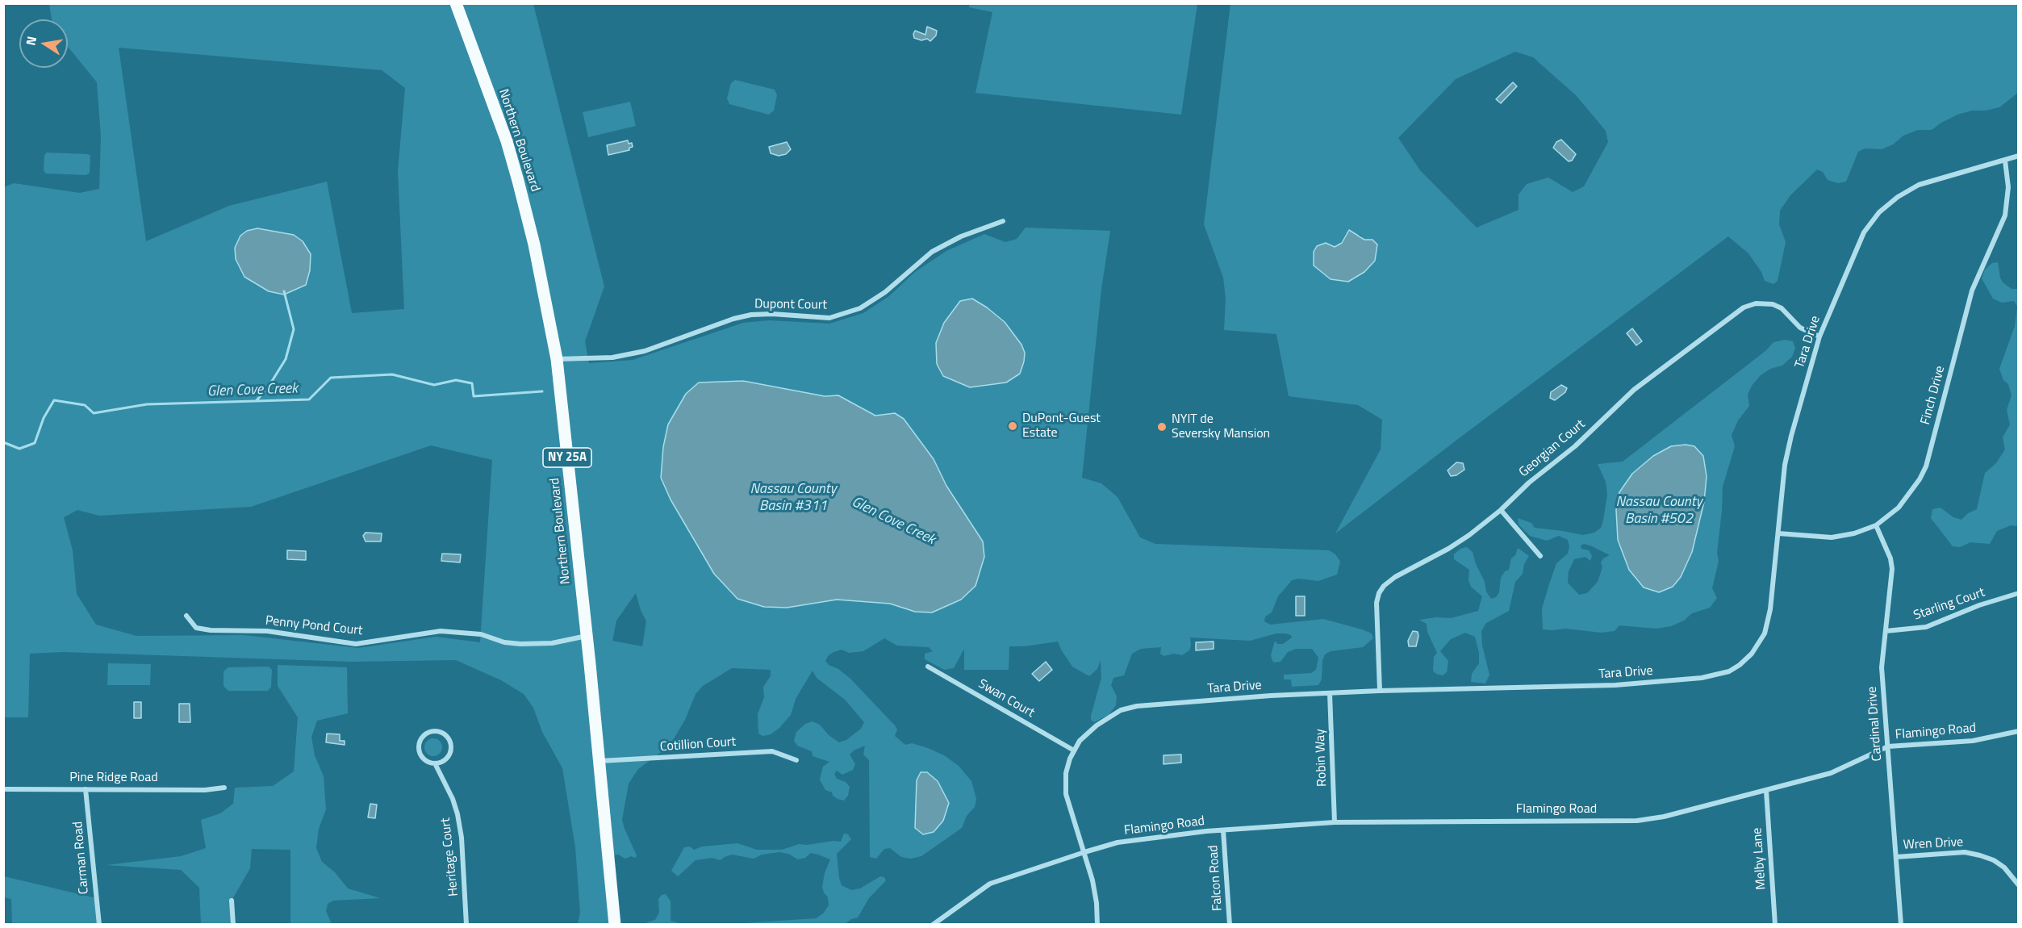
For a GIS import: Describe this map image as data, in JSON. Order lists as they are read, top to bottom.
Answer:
{
  "streets": {
    "main road": ["Northern Boulevard", "NY 25A"],
    "street": [
      "Dupont Court",
      "Tara Drive",
      "Finch Drive",
      "Georgian Court",
      "Starling Court",
      "Penny Pond Court",
      "Swan Court",
      "Cardinal Drive",
      "Flamingo Road",
      "Cotillion Court",
      "Robin Way",
      "Pine Ridge Road",
      "Wren Drive",
      "Heritage Court",
      "Carman Road",
      "Melby Lane",
      "Falcon Road"
    ]
  },
  "crossings": [
    ["Northern Boulevard", "Dupont Court"],
    ["Northern Boulevard", "Penny Pond Court"],
    ["Northern Boulevard", "Cotillion Court"],
    ["Tara Drive", "Finch Drive"],
    ["Tara Drive", "Georgian Court"],
    ["Tara Drive", "Swan Court"],
    ["Tara Drive", "Flamingo Road"],
    ["Tara Drive", "Robin Way"],
    ["Finch Drive", "Cardinal Drive"],
    ["Starling Court", "Cardinal Drive"],
    ["Cardinal Drive", "Flamingo Road"],
    ["Cardinal Drive", "Wren Drive"],
    ["Flamingo Road", "Robin Way"],
    ["Flamingo Road", "Melby Lane"],
    ["Flamingo Road", "Falcon Road"],
    ["Pine Ridge Road", "Carman Road"]
  ],
  "water": ["Glen Cove Creek", "Nassau County Basin #311", "Nassau County Basin #502"],
  "places": ["DuPont-Guest Estate", "NYIT de Seversky Mansion"],
  "north": "left"
}
